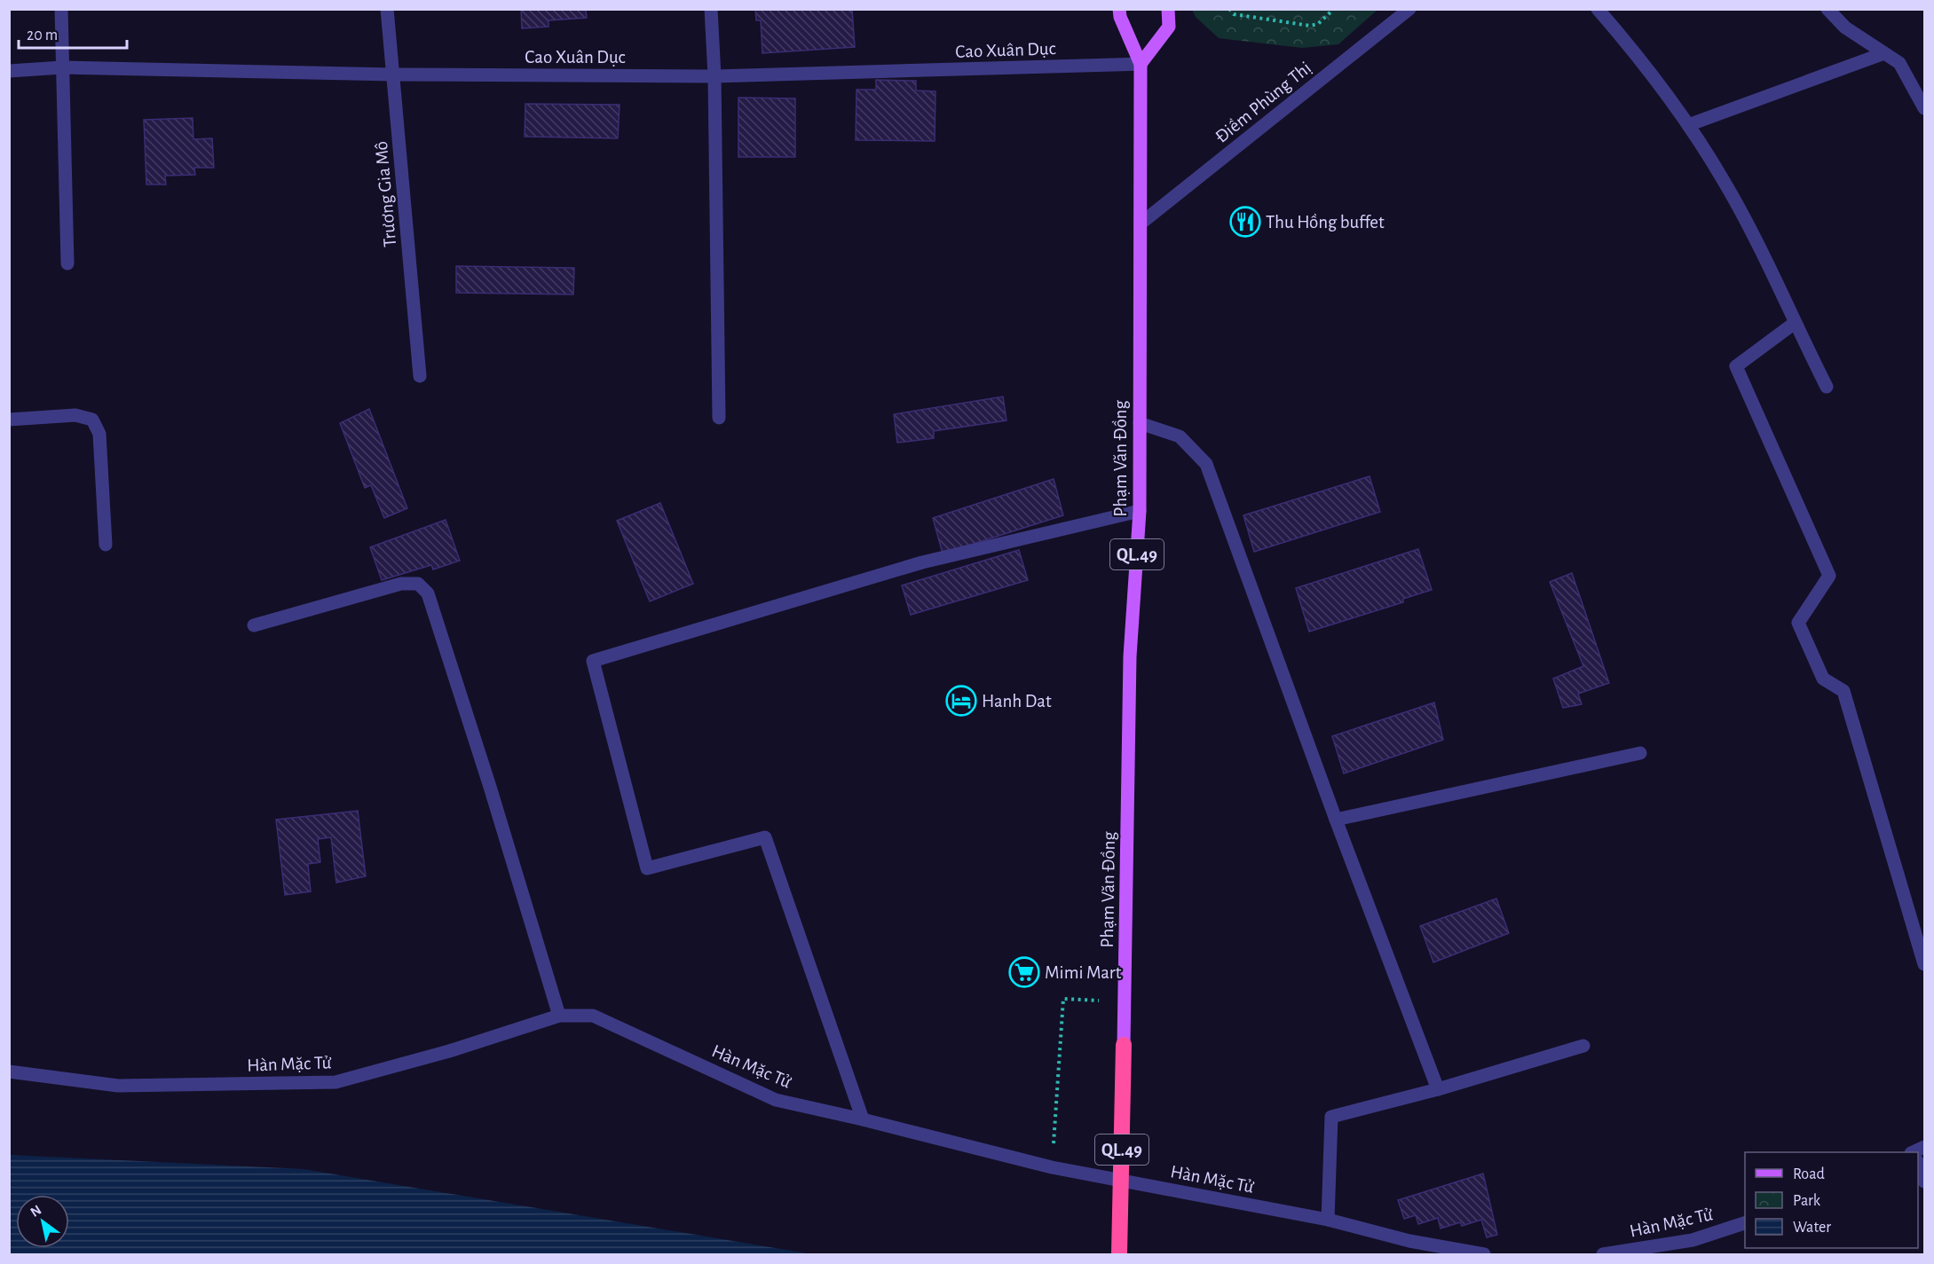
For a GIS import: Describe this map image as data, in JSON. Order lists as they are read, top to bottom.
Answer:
{
  "streets": {
    "highway": ["QL.49"],
    "main road": ["Phạm Văn Đồng"],
    "street": [
      "Cao Xuân Dục",
      "Điềm Phùng Thị",
      "Trương Gia Mô",
      "Hàn Mặc Tử"
    ]
  },
  "crossings": [
    ["Cao Xuân Dục", "Trương Gia Mô"],
    ["Cao Xuân Dục", "Phạm Văn Đồng"],
    ["Điềm Phùng Thị", "Phạm Văn Đồng"],
    ["Phạm Văn Đồng", "QL.49"]
  ],
  "places": {
    "restaurant": ["Thu Hồng buffet"],
    "hotel": ["Hanh Dat"],
    "supermarket": ["Mimi Mart"]
  },
  "legend": ["Road", "Park", "Water"],
  "scale_bar": "20 m",
  "north": "top left"
}
